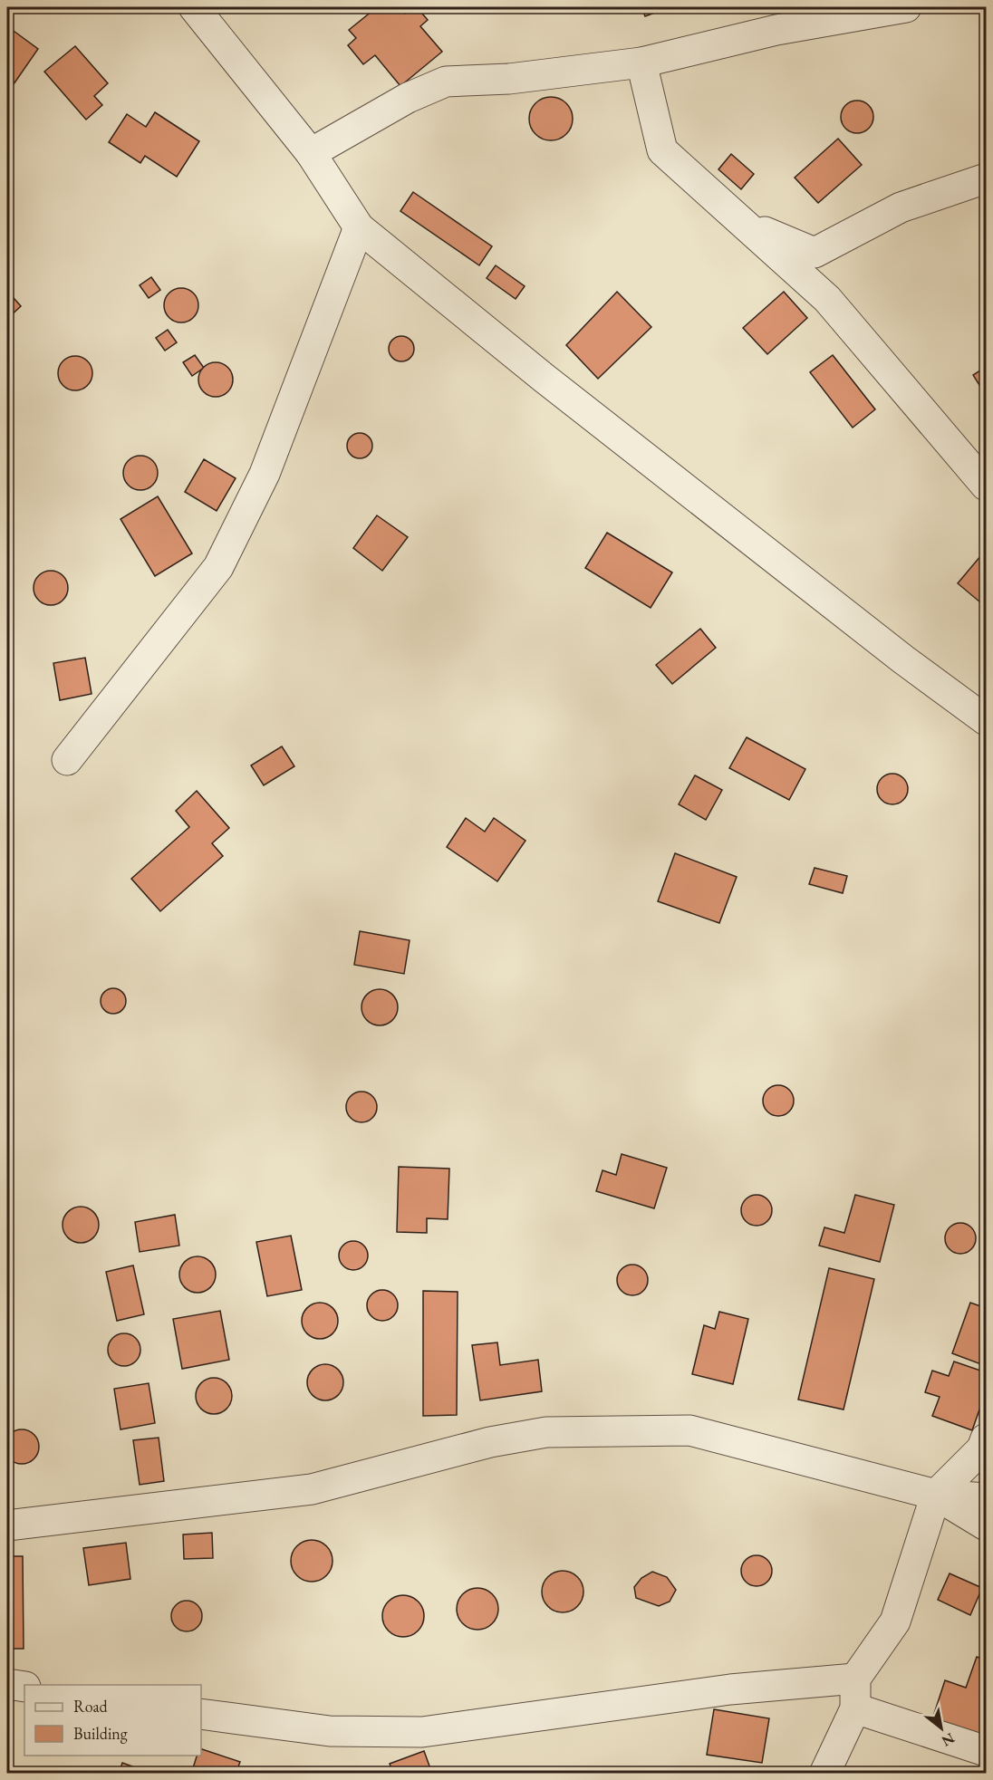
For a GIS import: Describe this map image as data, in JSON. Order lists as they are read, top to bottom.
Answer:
{
  "legend": ["Road", "Building"],
  "north": "bottom right"
}
